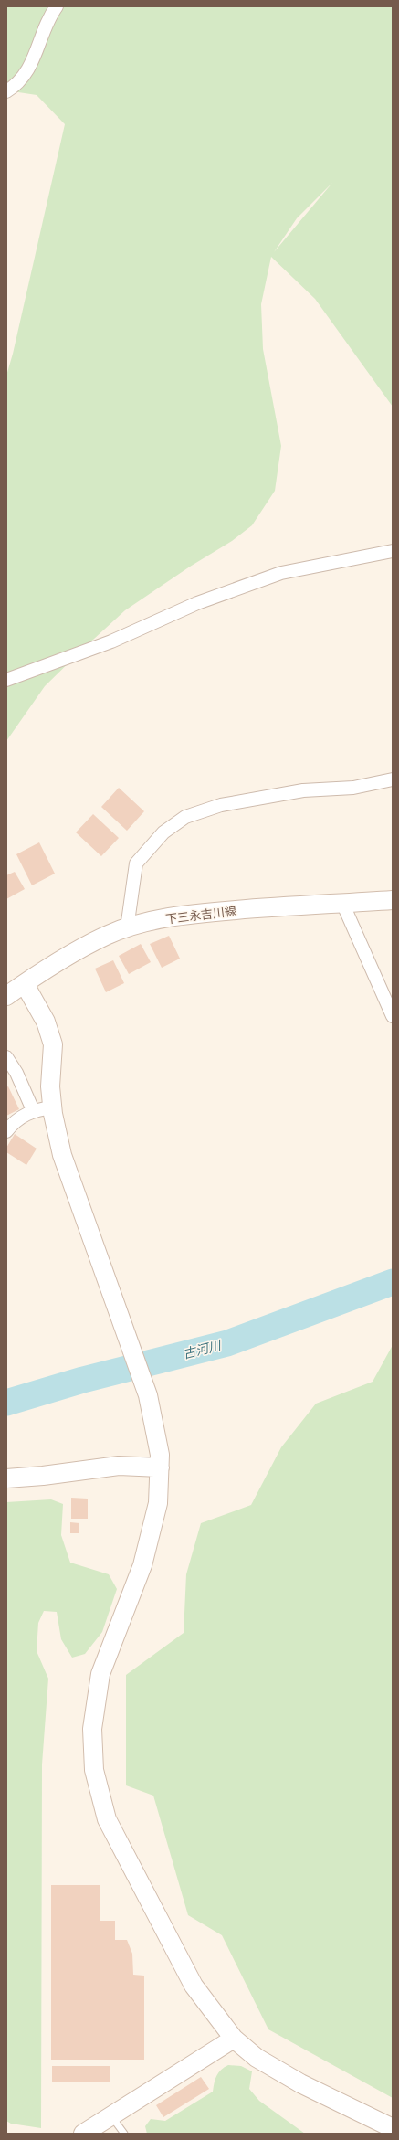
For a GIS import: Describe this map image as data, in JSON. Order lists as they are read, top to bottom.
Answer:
{
  "streets": {
    "street": ["下三永吉川線"]
  },
  "water": ["古河川"]
}
